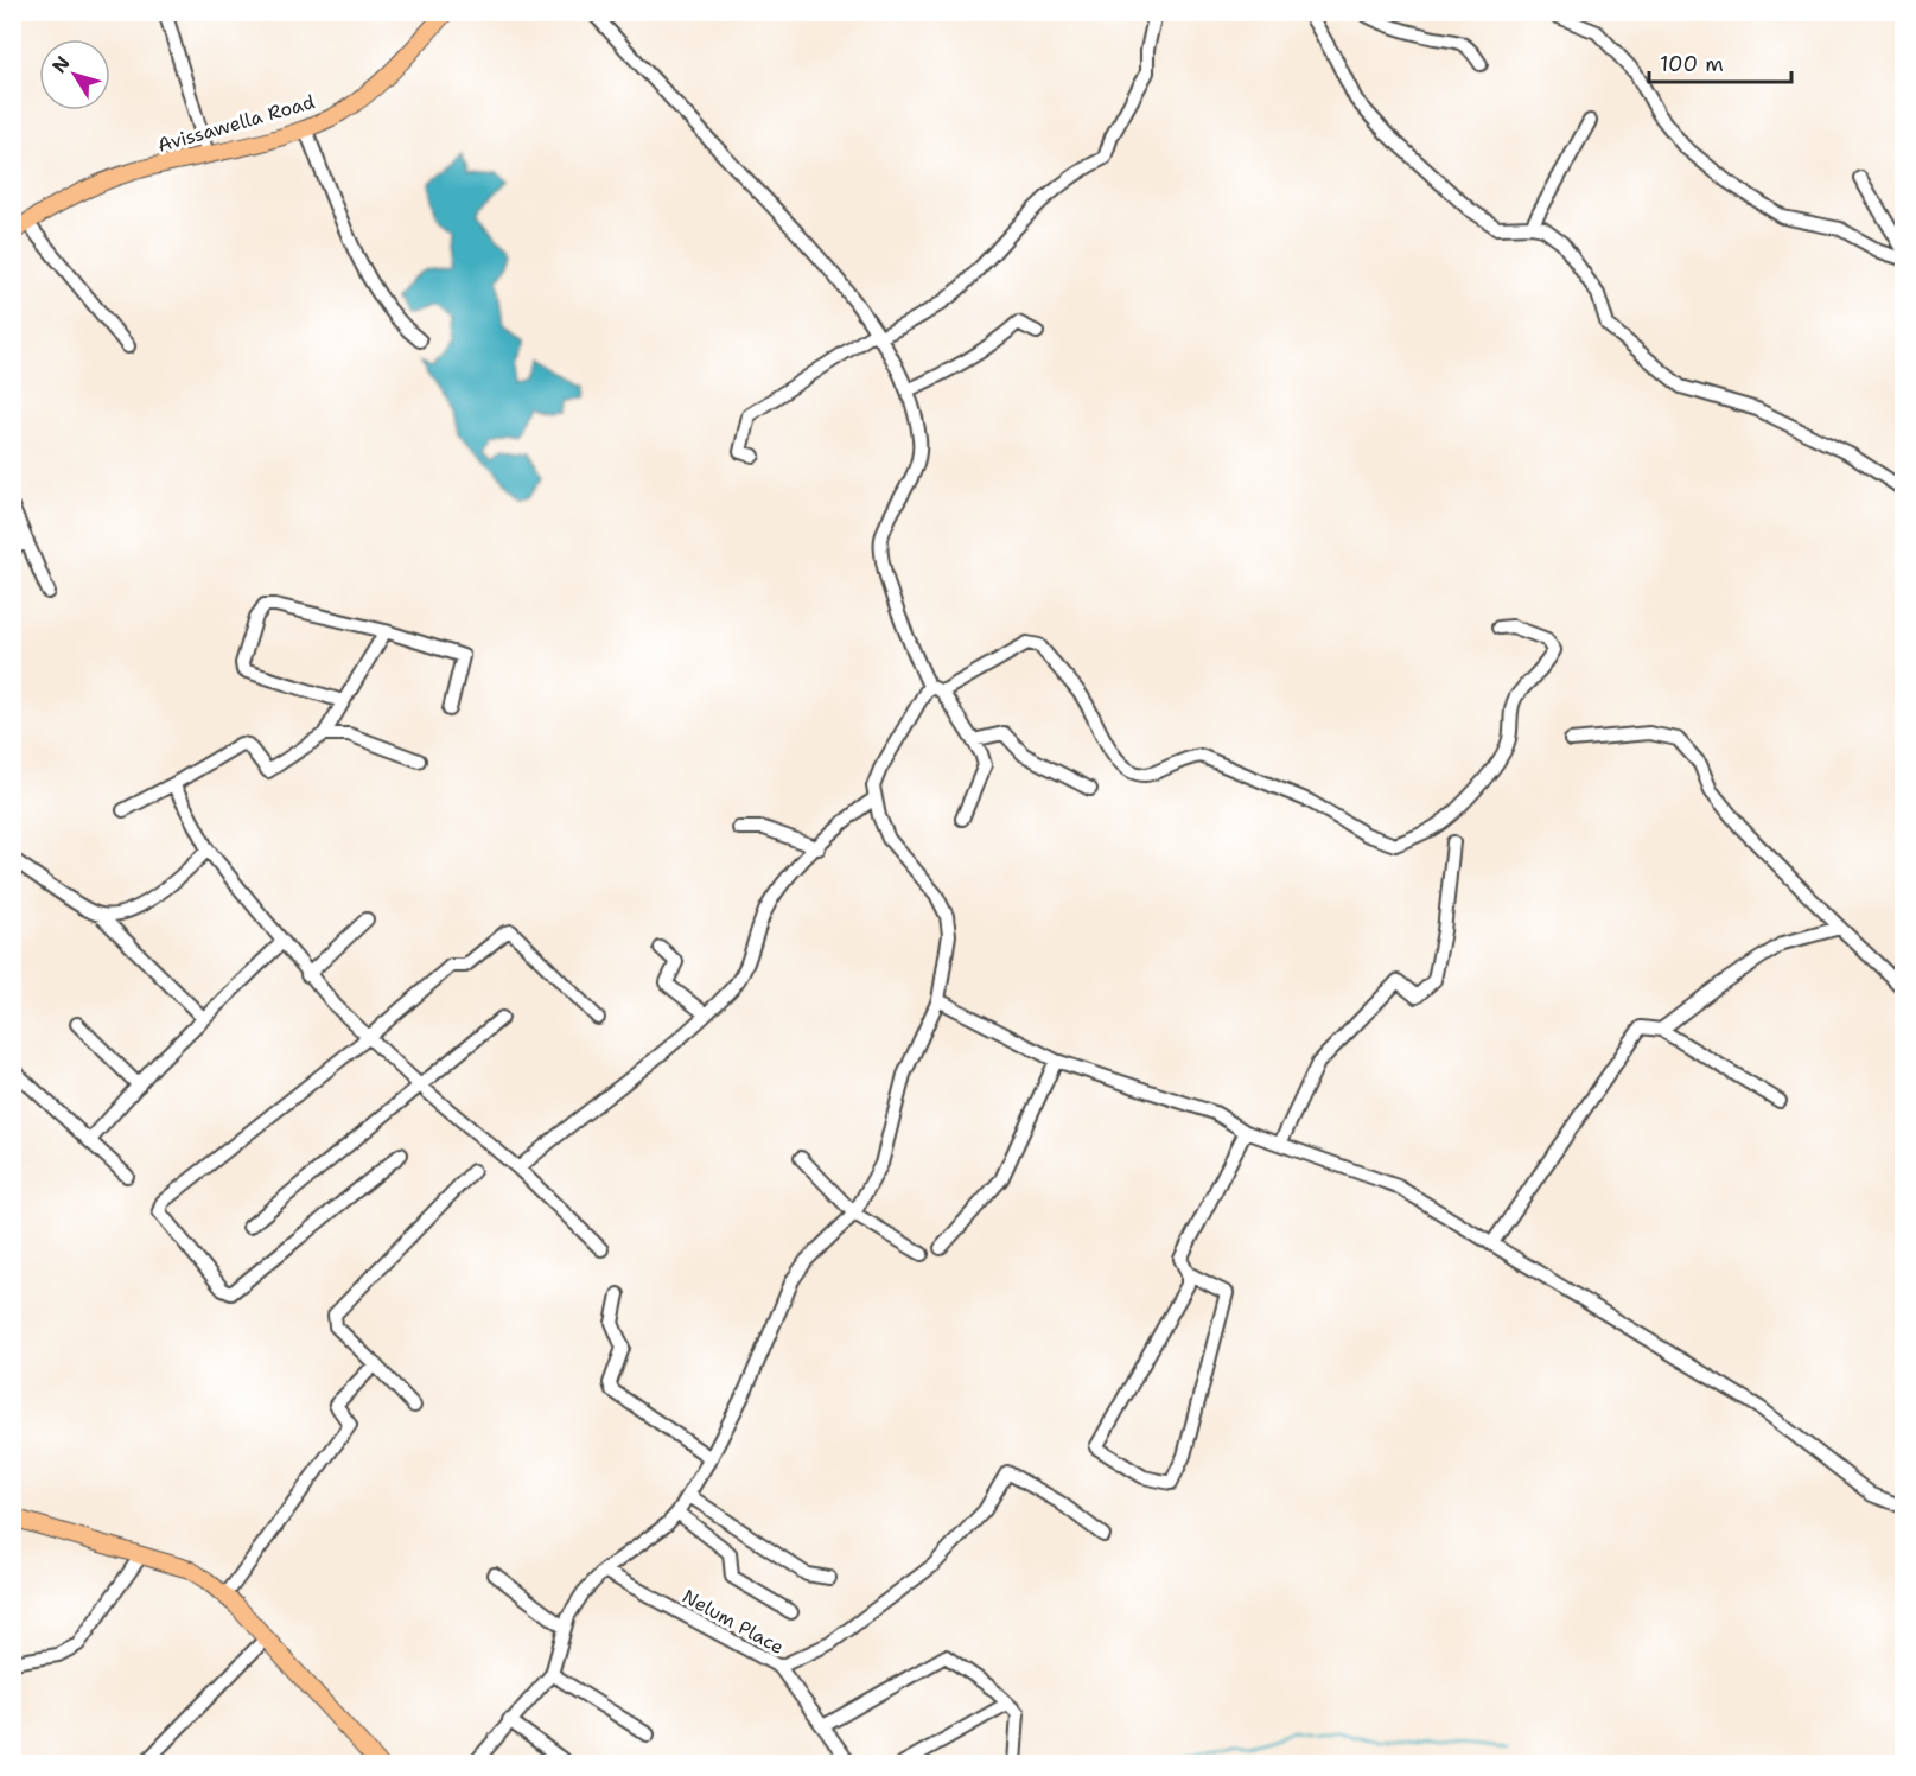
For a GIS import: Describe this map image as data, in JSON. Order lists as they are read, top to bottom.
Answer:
{
  "streets": {
    "main road": ["Avissawella Road"],
    "street": ["Nelum Place"]
  },
  "scale_bar": "100 m",
  "north": "top left"
}
